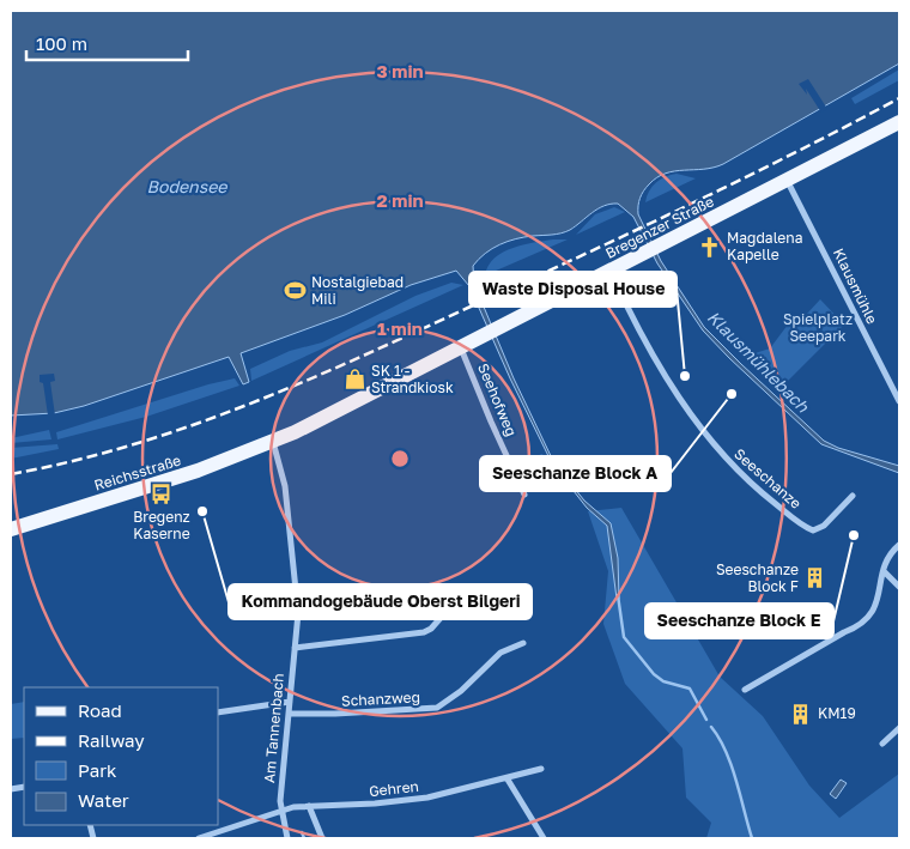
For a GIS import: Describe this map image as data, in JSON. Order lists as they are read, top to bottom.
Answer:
{
  "streets": {
    "main road": ["Bregenzer Straße", "Reichsstraße"],
    "street": [
      "Klausmühle",
      "Seehofweg",
      "Seeschanze",
      "Schanzweg",
      "Am Tannenbach",
      "Gehren"
    ]
  },
  "crossings": [
    ["Bregenzer Straße", "Klausmühle"],
    ["Bregenzer Straße", "Seehofweg"],
    ["Bregenzer Straße", "Reichsstraße"],
    ["Bregenzer Straße", "Seeschanze"],
    ["Bregenzer Straße", "Am Tannenbach"],
    ["Reichsstraße", "Am Tannenbach"],
    ["Schanzweg", "Am Tannenbach"],
    ["Am Tannenbach", "Gehren"]
  ],
  "water": ["Bodensee", "Klausmühlebach"],
  "parks": ["Spielplatz Seepark"],
  "places": {
    "church": ["Magdalena Kapelle"],
    "sports": ["Nostalgiebad Mili"],
    "other": [
      "Waste Disposal House",
      "Seeschanze Block A",
      "Kommandogebäude Oberst Bilgeri",
      "Seeschanze Block E"
    ],
    "shop": ["SK 1 - Strandkiosk"],
    "bus stop": ["Bregenz Kaserne"],
    "building": ["Seeschanze Block F", "KM19"]
  },
  "legend": [
    "Road",
    "Railway",
    "Park",
    "Water"
  ],
  "scale_bar": "100 m",
  "rings": ["3 min", "2 min", "1 min"]
}
